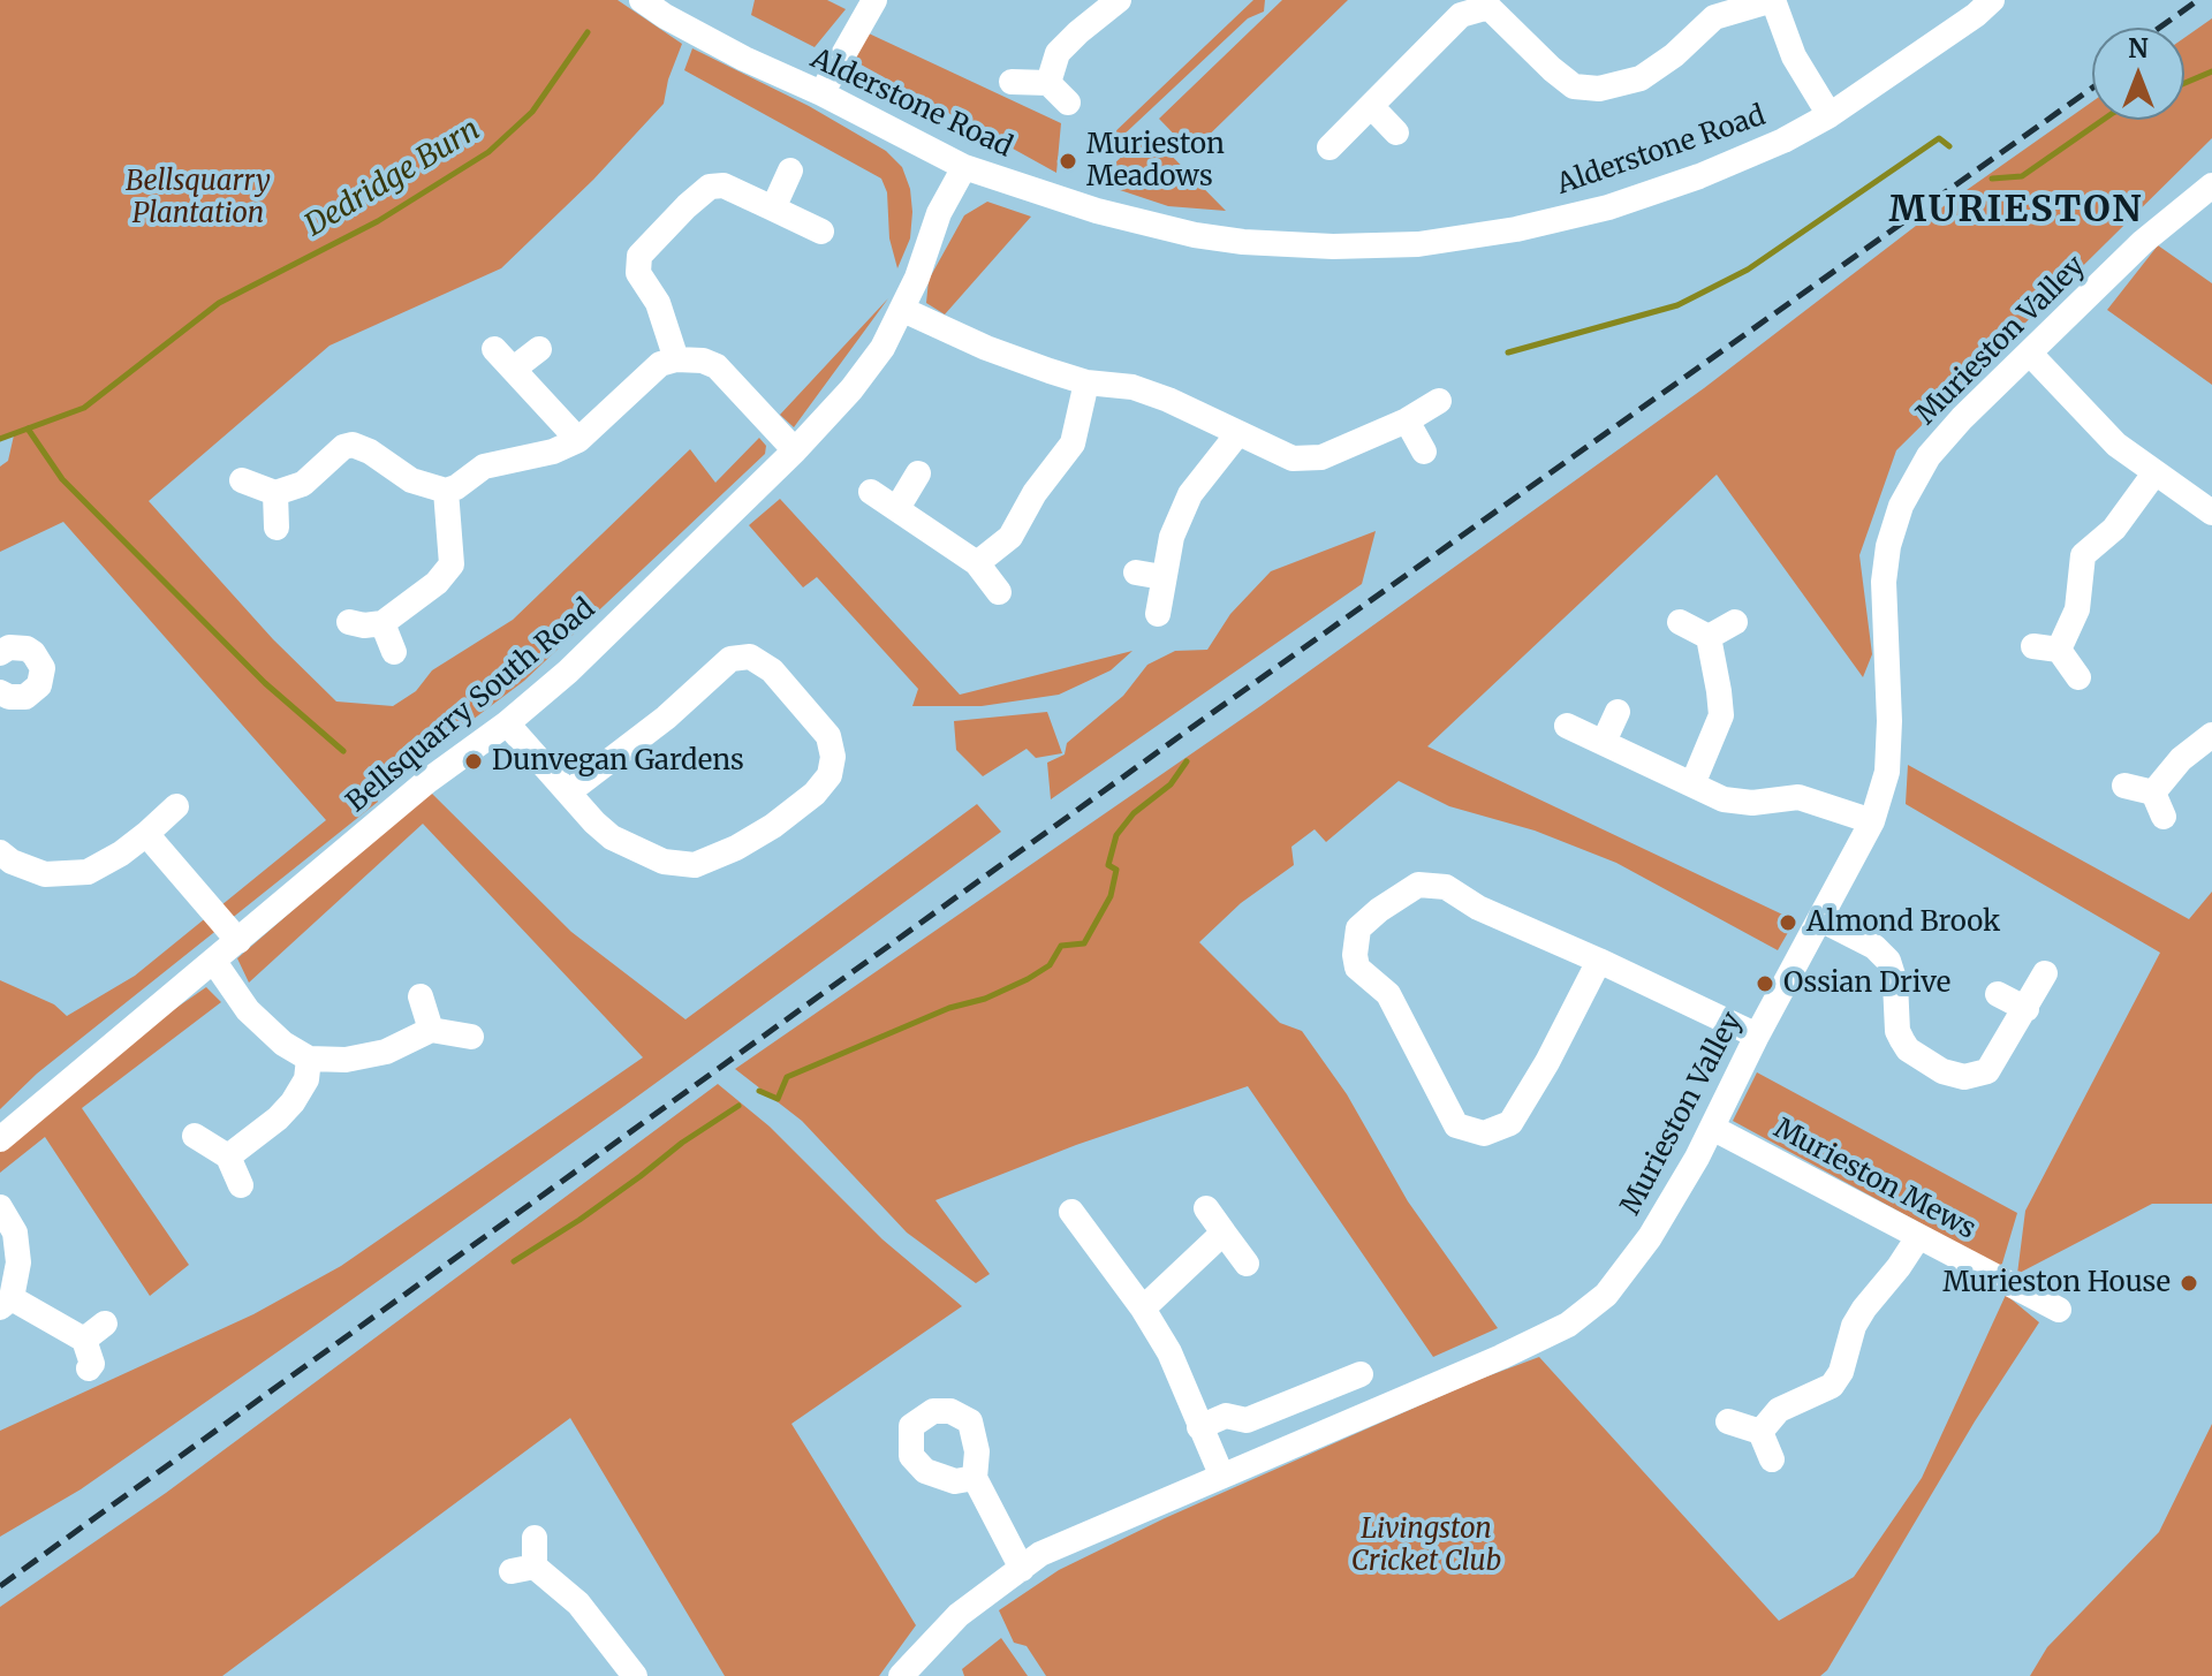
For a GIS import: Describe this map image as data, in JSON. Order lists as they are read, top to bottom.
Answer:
{
  "streets": {
    "street": [
      "Alderstone Road",
      "Murieston Valley",
      "Bellsquarry South Road",
      "Murieston Mews"
    ]
  },
  "crossings": [
    ["Alderstone Road", "Bellsquarry South Road"],
    ["Murieston Valley", "Murieston Mews"]
  ],
  "districts": ["MURIESTON"],
  "water": ["Dedridge Burn"],
  "parks": ["Bellsquarry Plantation", "Livingston Cricket Club"],
  "places": [
    "Murieston Meadows",
    "Dunvegan Gardens",
    "Almond Brook",
    "Ossian Drive",
    "Murieston House"
  ],
  "north": "top"
}
